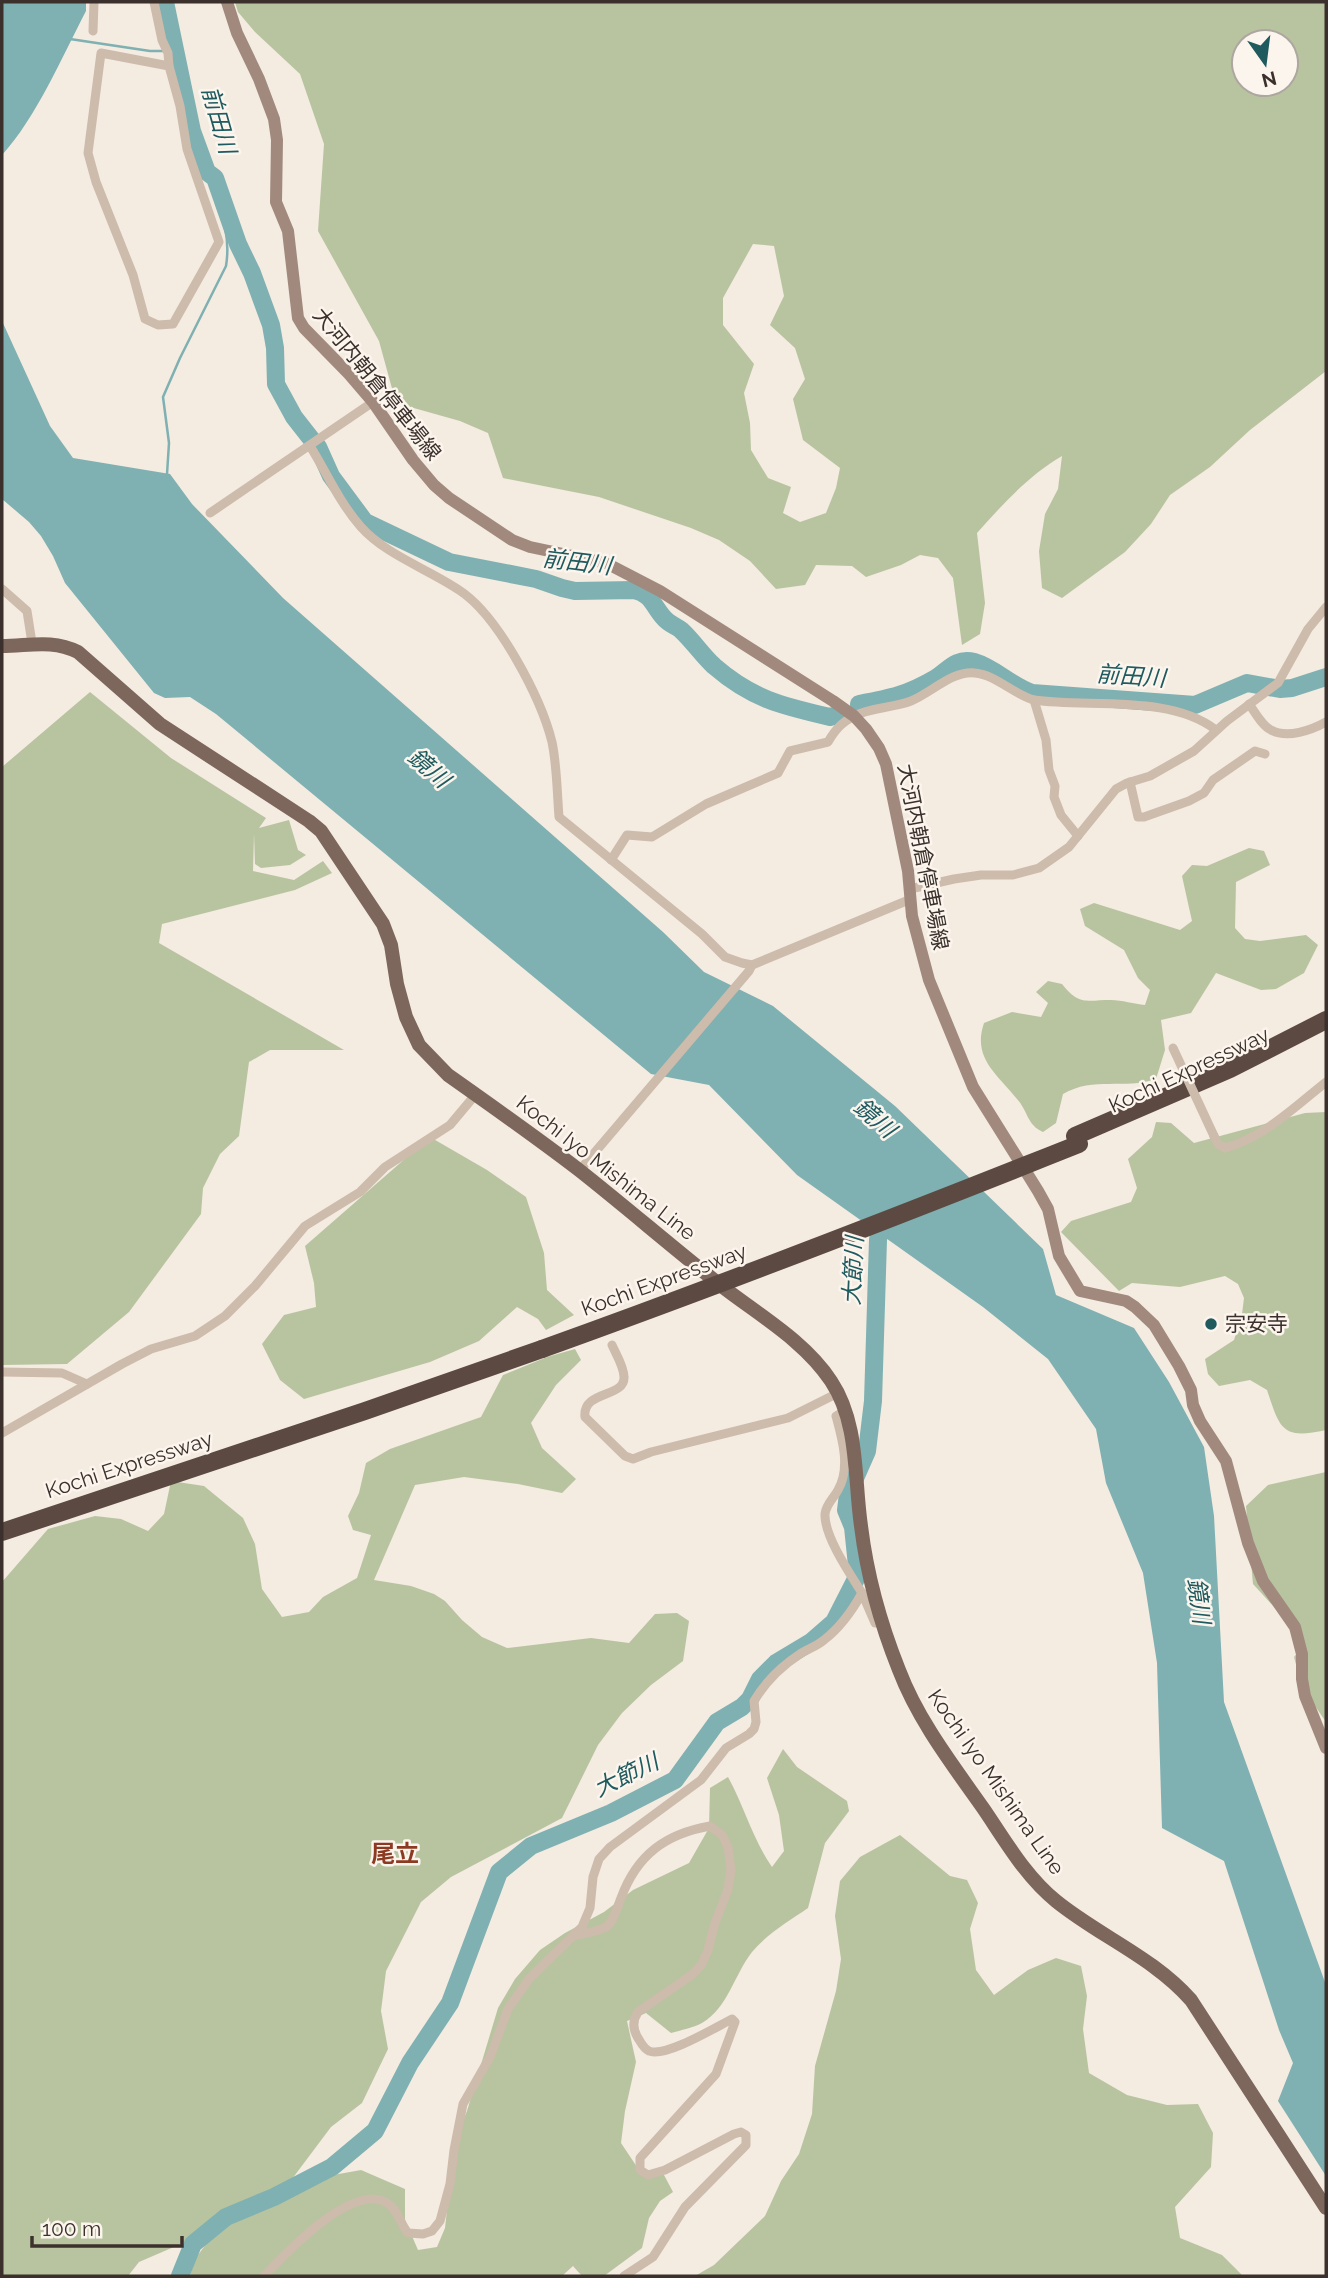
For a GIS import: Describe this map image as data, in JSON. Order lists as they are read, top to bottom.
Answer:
{
  "streets": {
    "highway": ["Kochi Expressway"],
    "main road": ["大河内朝倉停車場線", "Kochi Iyo Mishima Line"]
  },
  "districts": ["尾立"],
  "water": ["前田川", "鏡川", "大節川"],
  "places": ["宗安寺"],
  "scale_bar": "100 m",
  "north": "bottom"
}
